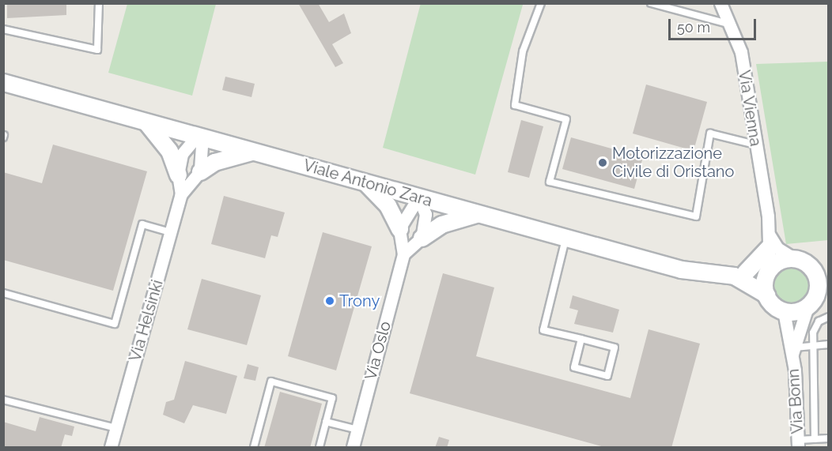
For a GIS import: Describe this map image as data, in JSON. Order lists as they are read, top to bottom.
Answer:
{
  "streets": {
    "main road": ["Viale Antonio Zara"],
    "street": [
      "Via Vienna",
      "Via Helsinki",
      "Via Oslo",
      "Via Bonn"
    ]
  },
  "crossings": [
    ["Via Vienna", "Viale Antonio Zara"],
    ["Via Vienna", "Via Bonn"],
    ["Viale Antonio Zara", "Via Helsinki"],
    ["Viale Antonio Zara", "Via Bonn"]
  ],
  "places": ["Motorizzazione Civile di Oristano", "Trony"],
  "scale_bar": "50 m"
}
